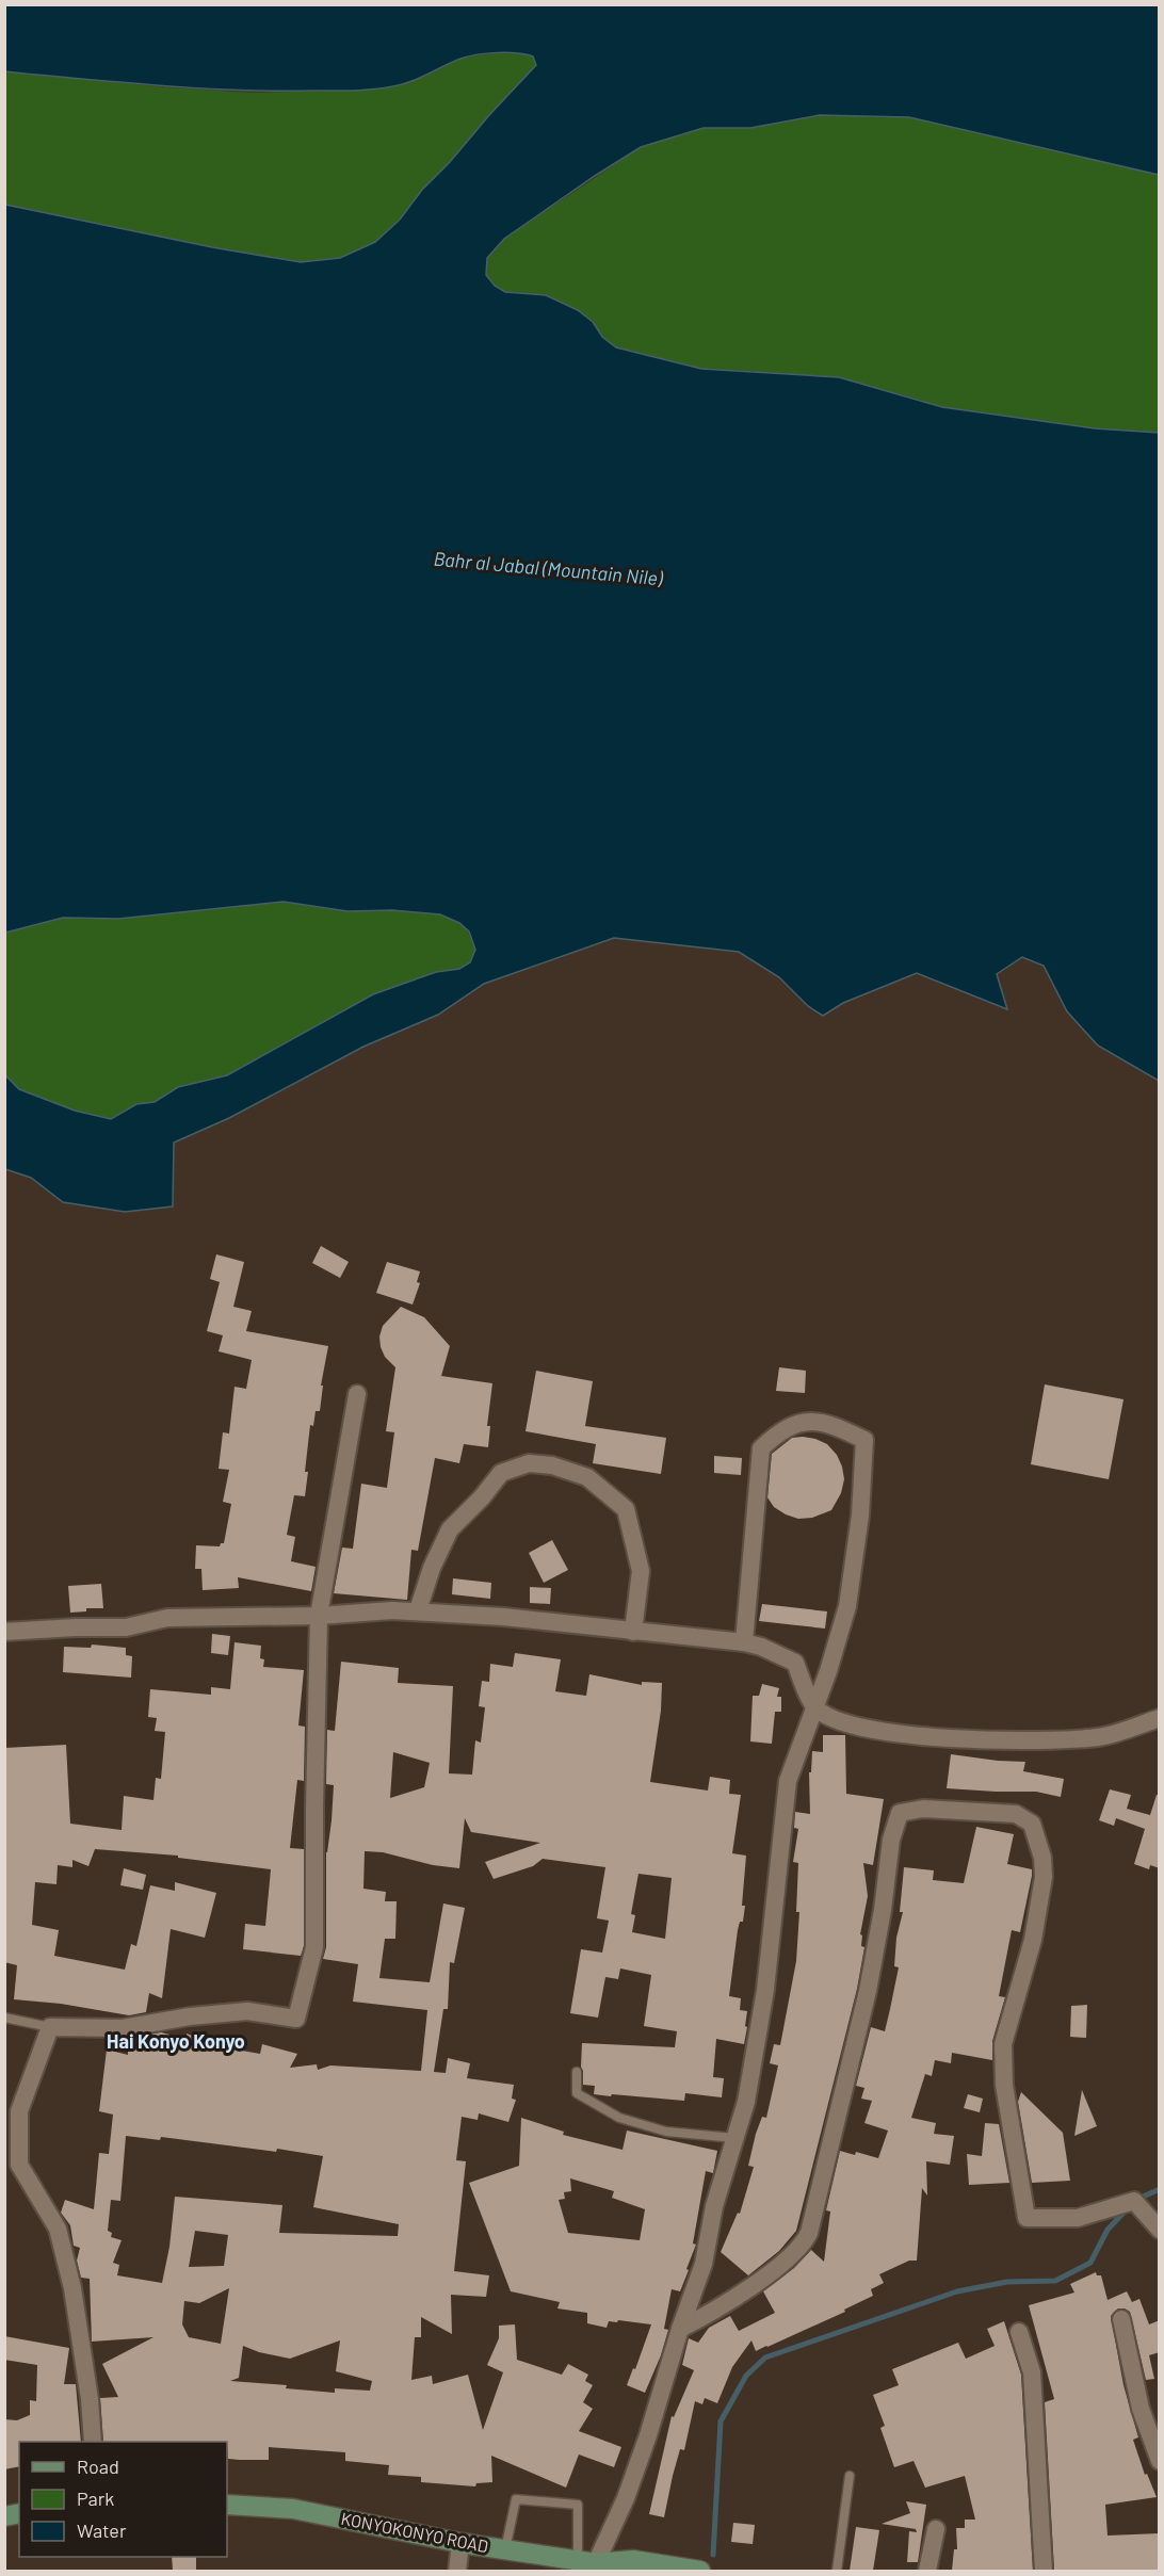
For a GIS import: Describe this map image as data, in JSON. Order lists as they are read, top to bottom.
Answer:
{
  "streets": {
    "main road": ["KONYOKONYO ROAD"]
  },
  "districts": ["Hai Konyo Konyo"],
  "water": ["Bahr al Jabal (Mountain Nile)"],
  "legend": ["Road", "Park", "Water"]
}
